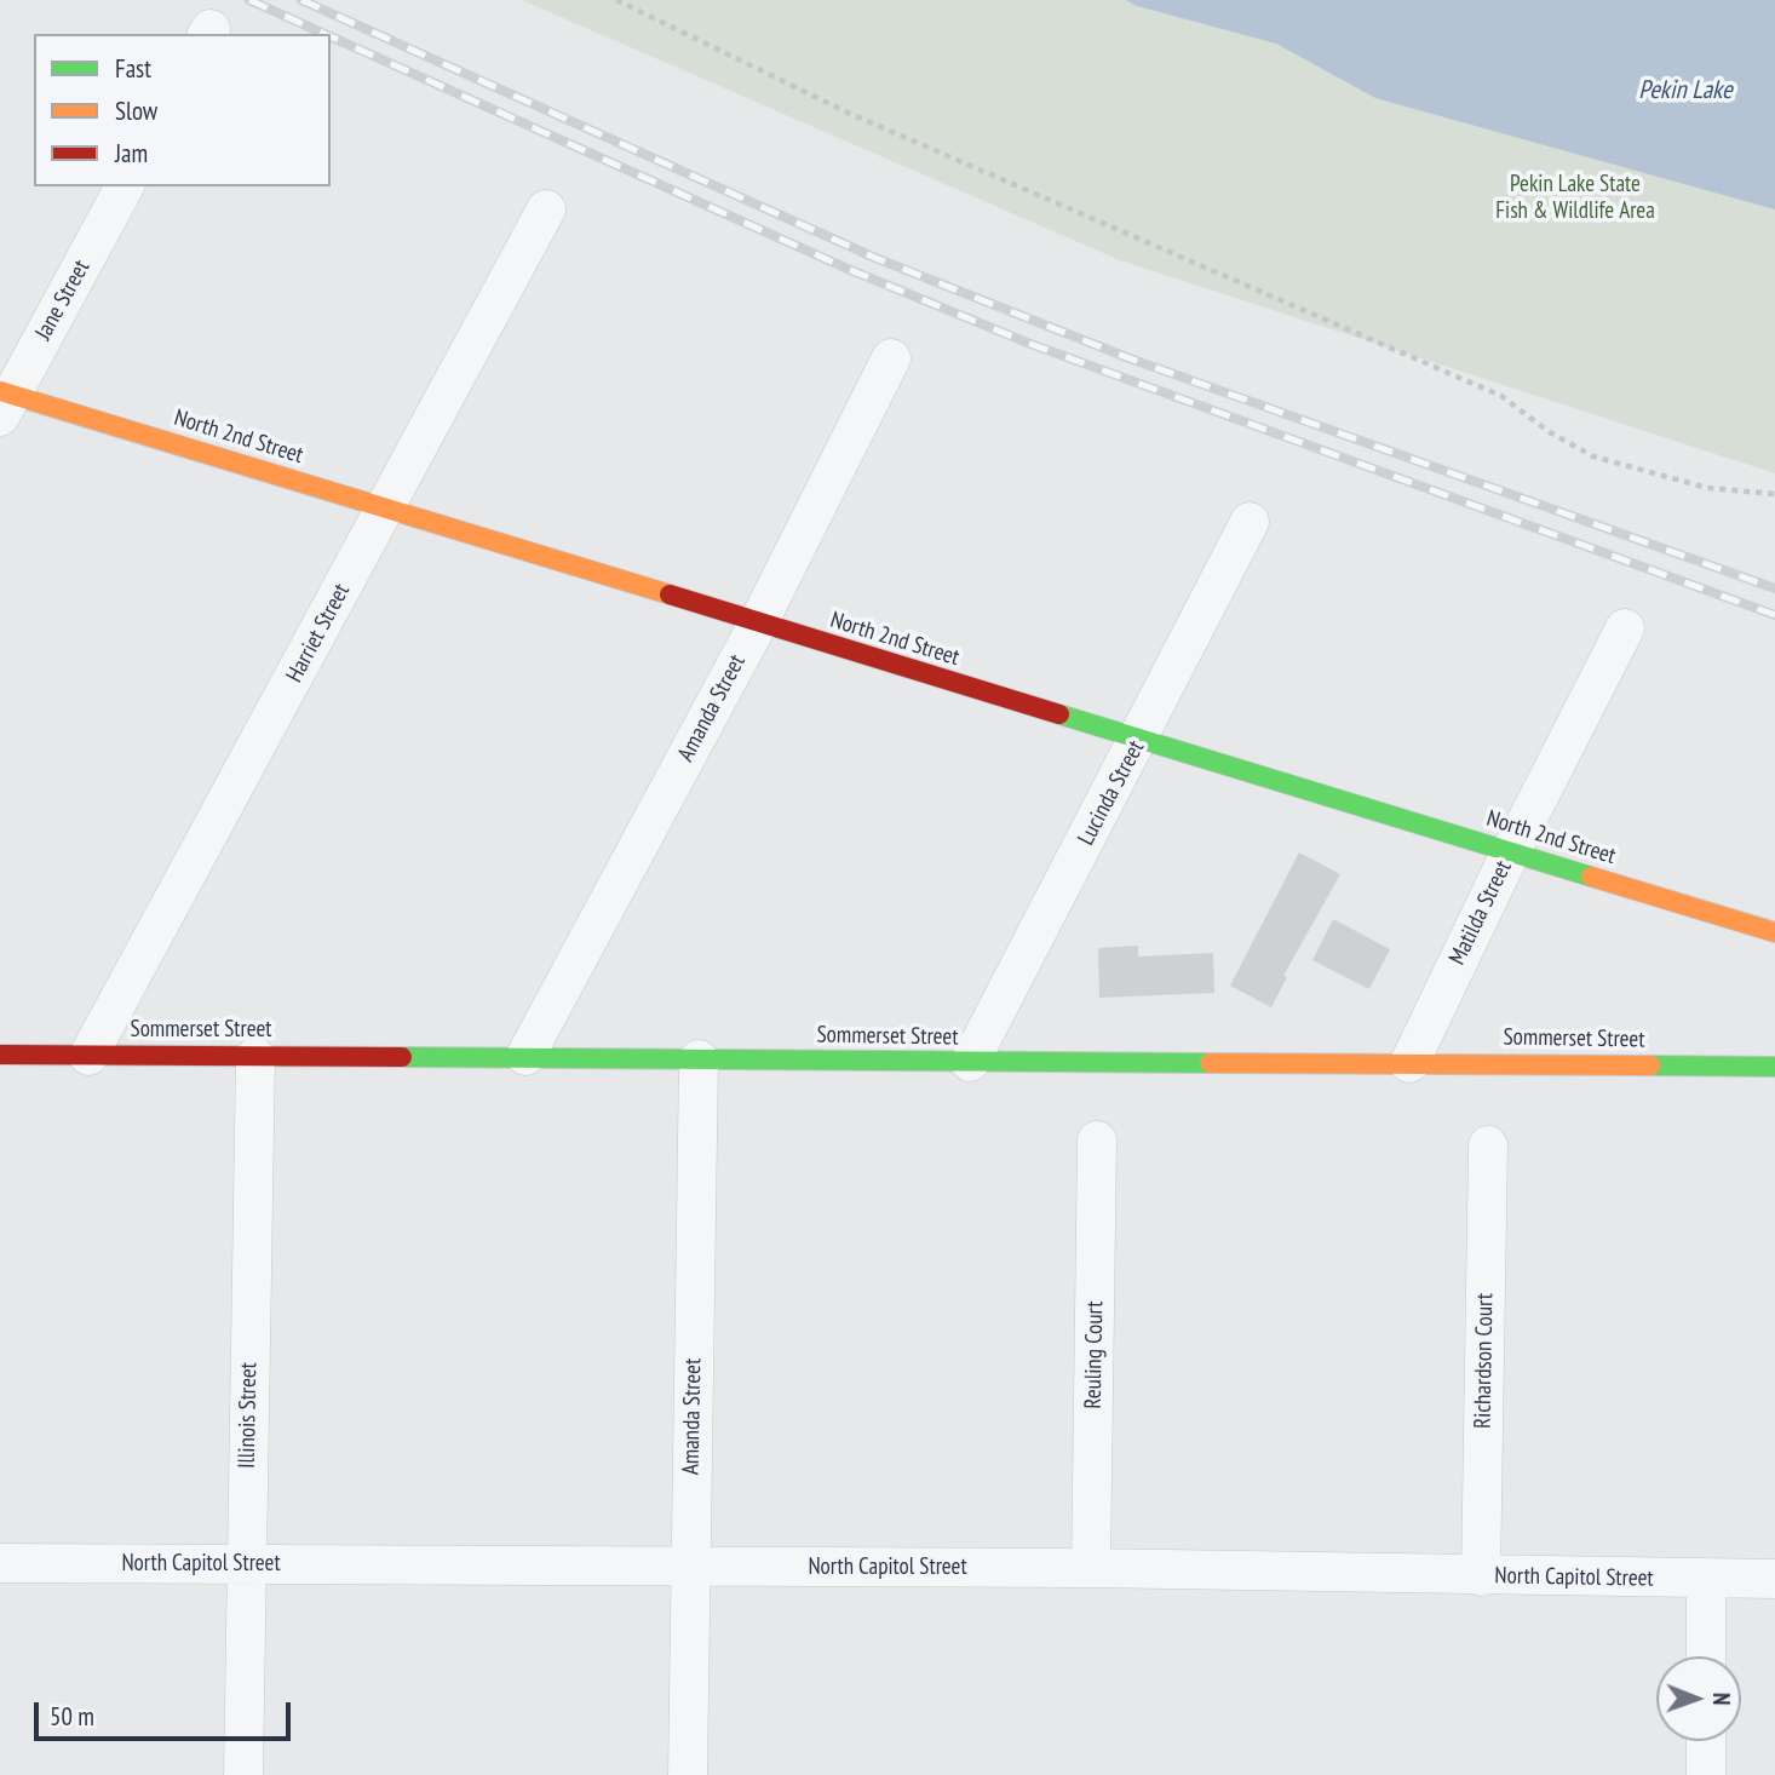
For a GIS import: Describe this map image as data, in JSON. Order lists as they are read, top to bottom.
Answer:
{
  "streets": {
    "main road": ["North 2nd Street", "Sommerset Street"],
    "street": [
      "Jane Street",
      "Harriet Street",
      "Amanda Street",
      "Lucinda Street",
      "Matilda Street",
      "Reuling Court",
      "Richardson Court",
      "Illinois Street",
      "North Capitol Street"
    ]
  },
  "crossings": [
    ["Jane Street", "North 2nd Street"],
    ["North 2nd Street", "Harriet Street"],
    ["North 2nd Street", "Amanda Street"],
    ["North 2nd Street", "Lucinda Street"],
    ["North 2nd Street", "Matilda Street"],
    ["Harriet Street", "Sommerset Street"],
    ["Amanda Street", "Sommerset Street"],
    ["Amanda Street", "North Capitol Street"],
    ["Lucinda Street", "Sommerset Street"],
    ["Matilda Street", "Sommerset Street"],
    ["Sommerset Street", "Illinois Street"],
    ["Reuling Court", "North Capitol Street"],
    ["Richardson Court", "North Capitol Street"],
    ["Illinois Street", "North Capitol Street"]
  ],
  "water": ["Pekin Lake"],
  "parks": ["Pekin Lake State Fish & Wildlife Area"],
  "legend": ["Fast", "Slow", "Jam"],
  "scale_bar": "50 m",
  "north": "right"
}
